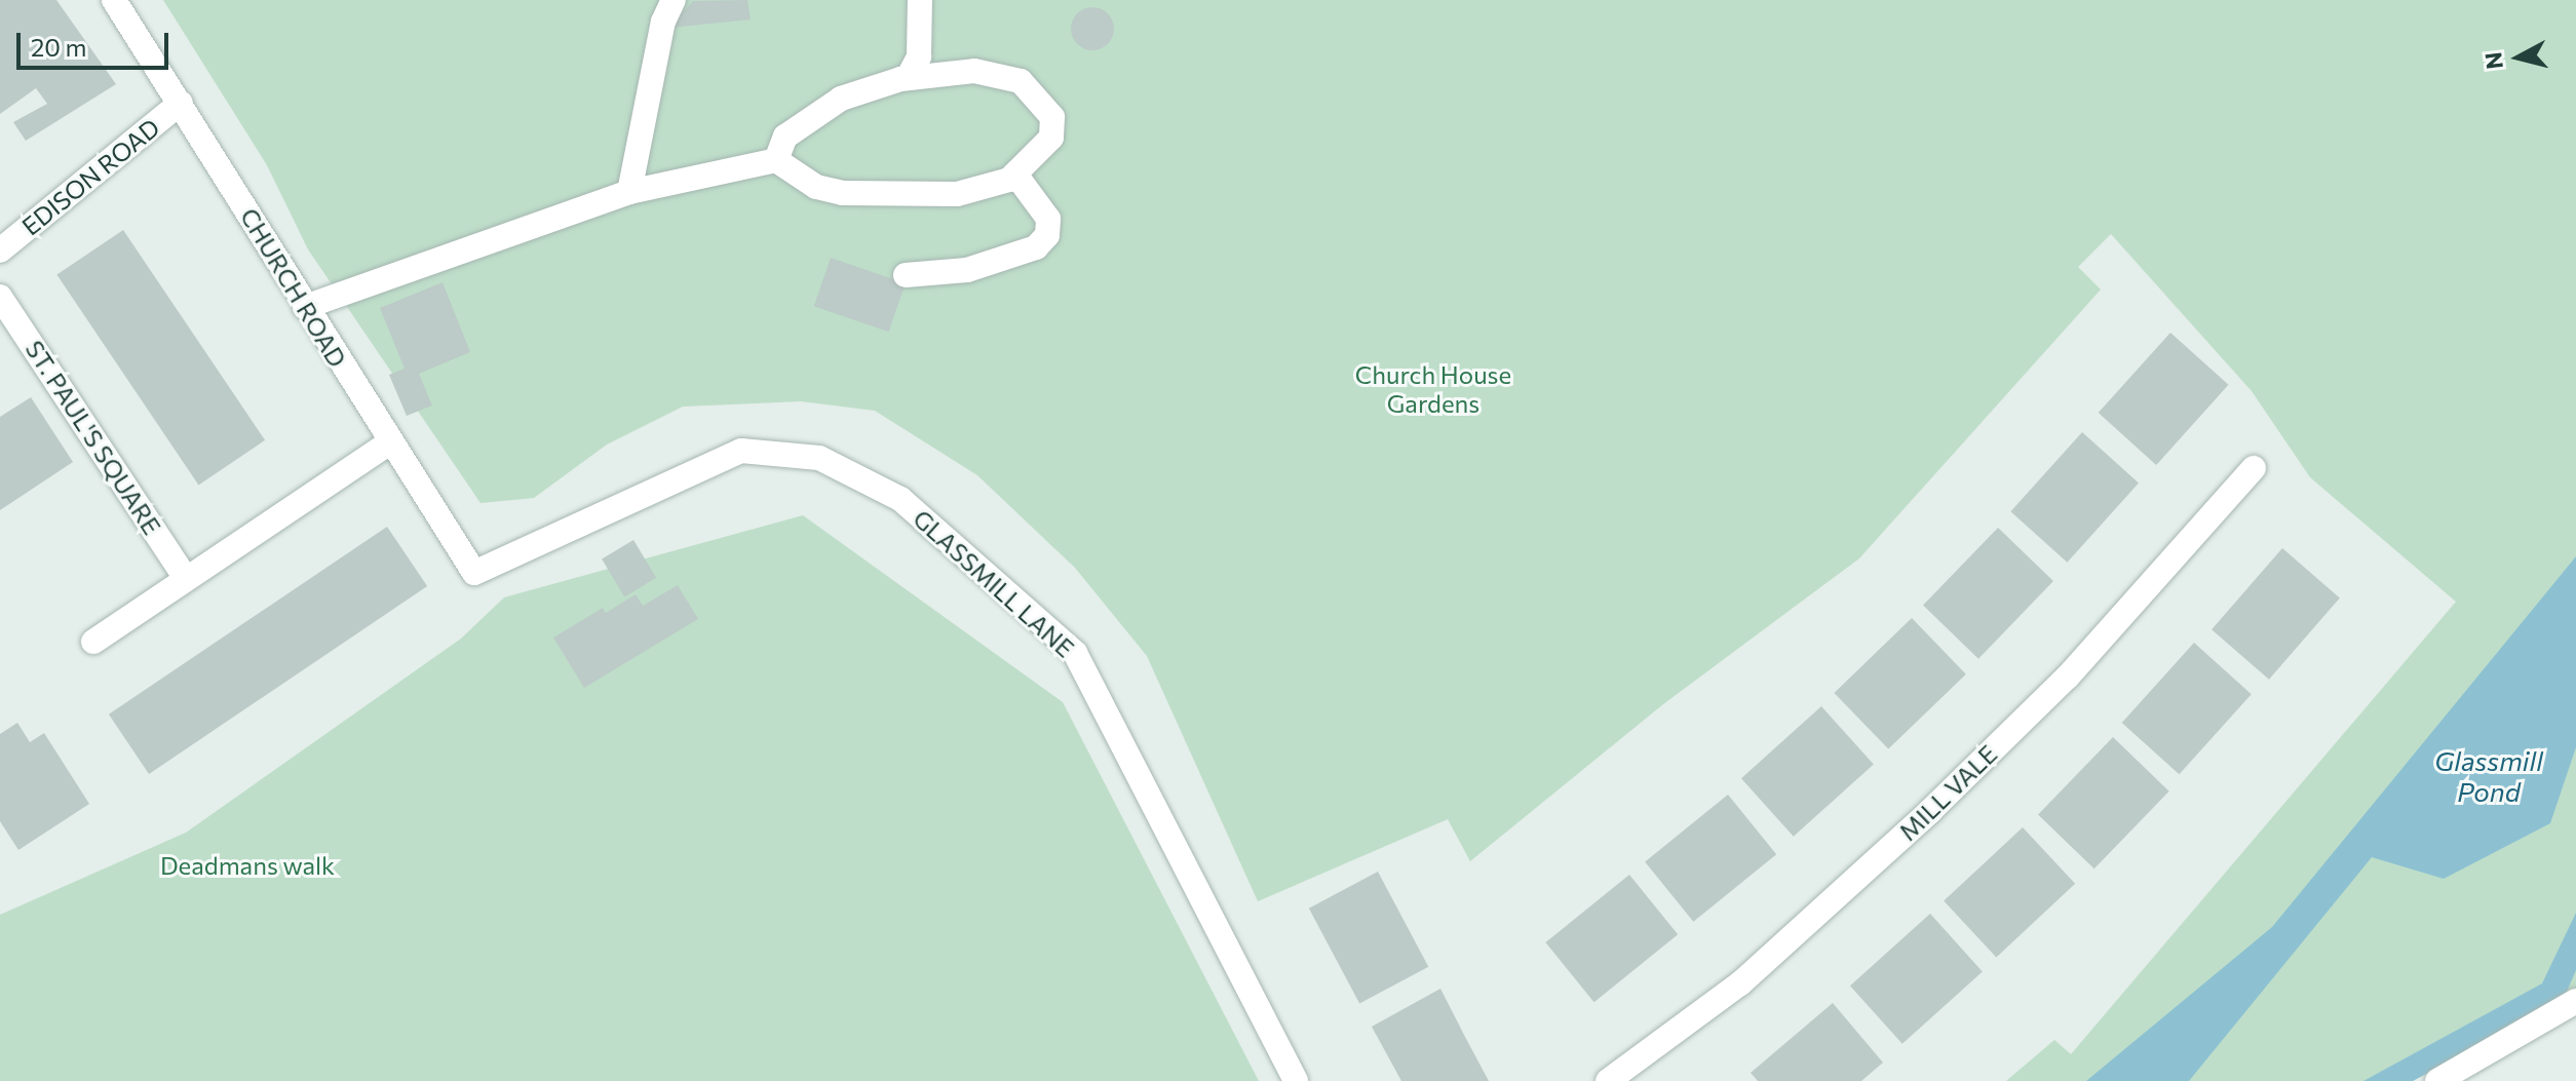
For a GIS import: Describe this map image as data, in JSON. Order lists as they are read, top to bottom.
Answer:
{
  "streets": {
    "street": [
      "EDISON ROAD",
      "CHURCH ROAD",
      "ST. PAUL'S SQUARE",
      "GLASSMILL LANE",
      "MILL VALE"
    ]
  },
  "crossings": [
    ["EDISON ROAD", "CHURCH ROAD"],
    ["CHURCH ROAD", "GLASSMILL LANE"]
  ],
  "water": ["Glassmill Pond"],
  "parks": ["Church House Gardens", "Deadmans walk"],
  "scale_bar": "20 m",
  "north": "left"
}
